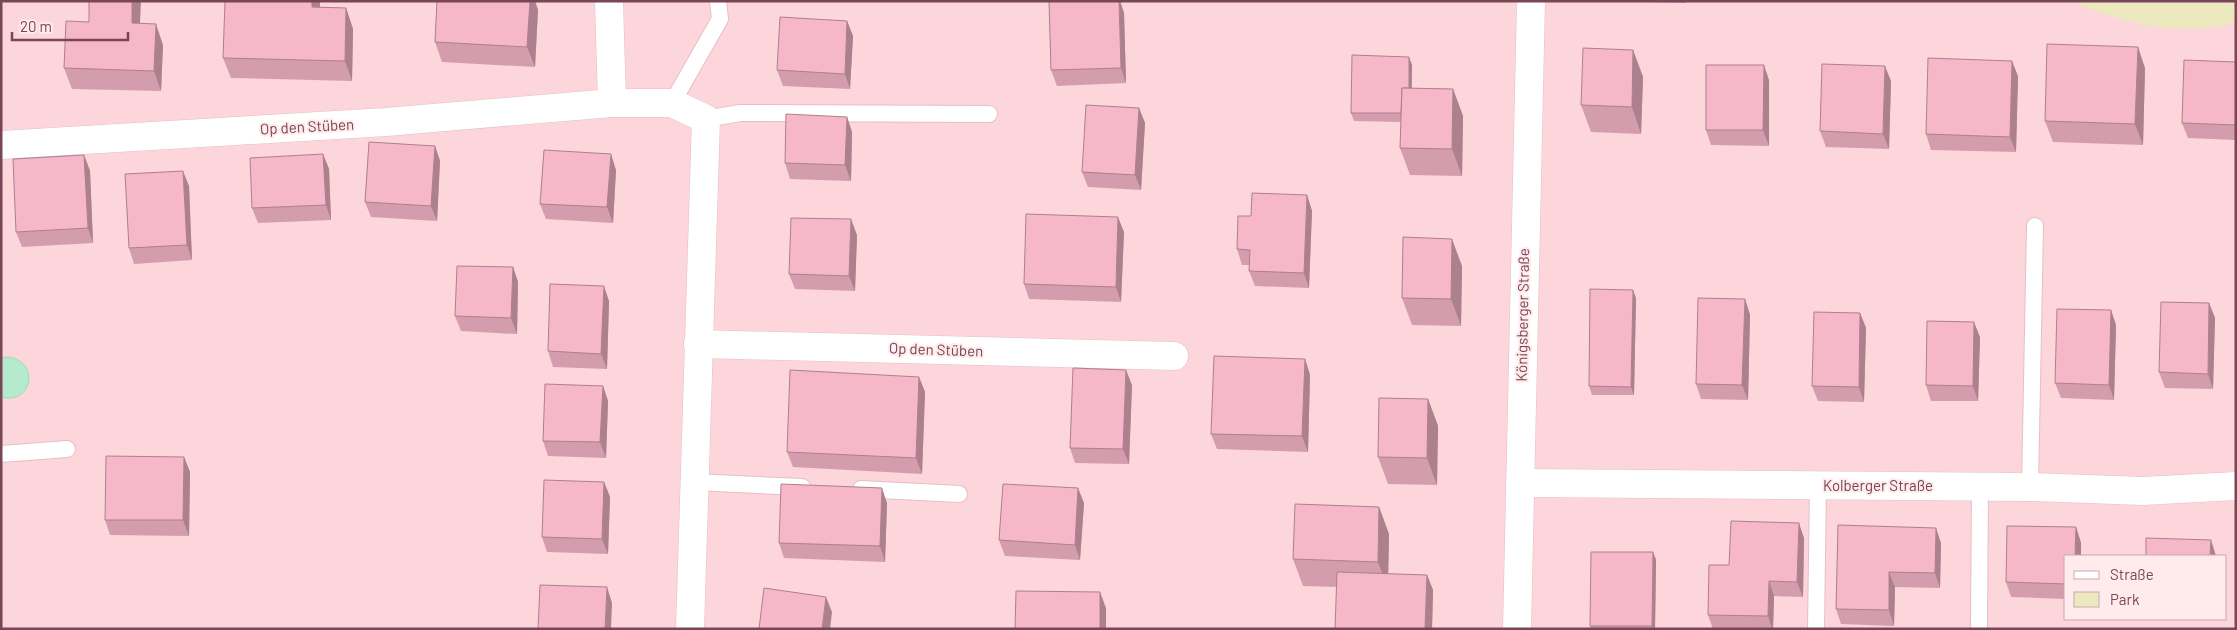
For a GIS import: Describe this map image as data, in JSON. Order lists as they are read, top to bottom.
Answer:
{
  "streets": {
    "street": ["Op den Stüben", "Königsberger Straße", "Kolberger Straße"]
  },
  "crossings": [
    ["Königsberger Straße", "Kolberger Straße"]
  ],
  "legend": ["Straße", "Park"],
  "scale_bar": "20 m"
}
